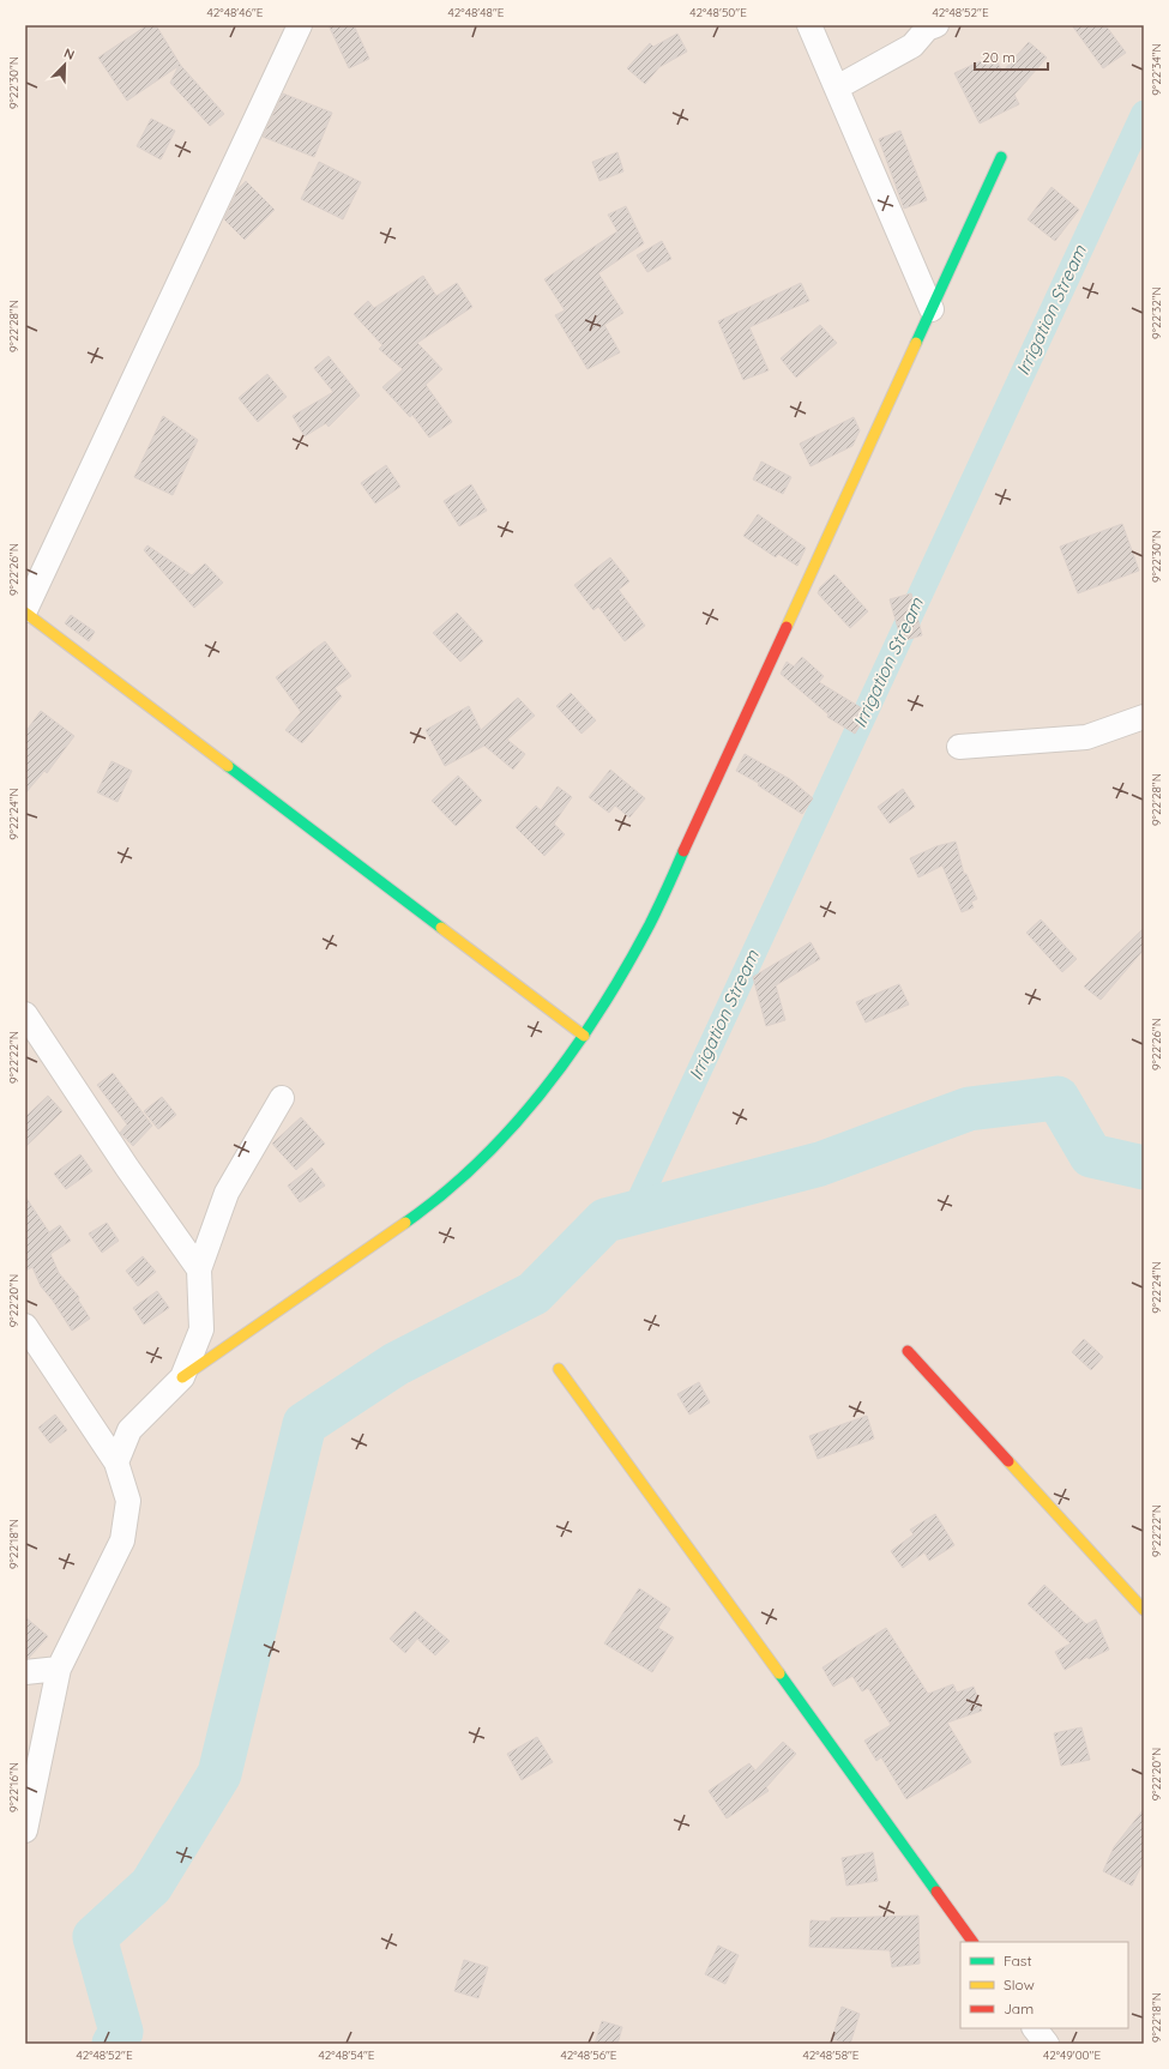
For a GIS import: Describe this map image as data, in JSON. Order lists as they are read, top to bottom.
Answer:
{
  "water": ["Irrigation Stream"],
  "legend": ["Fast", "Slow", "Jam"],
  "scale_bar": "20 m",
  "north": "top right",
  "coordinates": [
    "42°48'46\"E",
    "42°48'48\"E",
    "42°48'50\"E",
    "42°48'52\"E",
    "9°22'34\"N",
    "9°22'30\"N",
    "9°22'32\"N",
    "9°22'28\"N",
    "9°22'26\"N",
    "9°22'24\"N",
    "9°22'22\"N",
    "9°22'20\"N",
    "9°22'18\"N",
    "9°22'16\"N",
    "42°48'54\"E",
    "42°48'56\"E",
    "42°48'58\"E",
    "42°49'00\"E"
  ]
}
